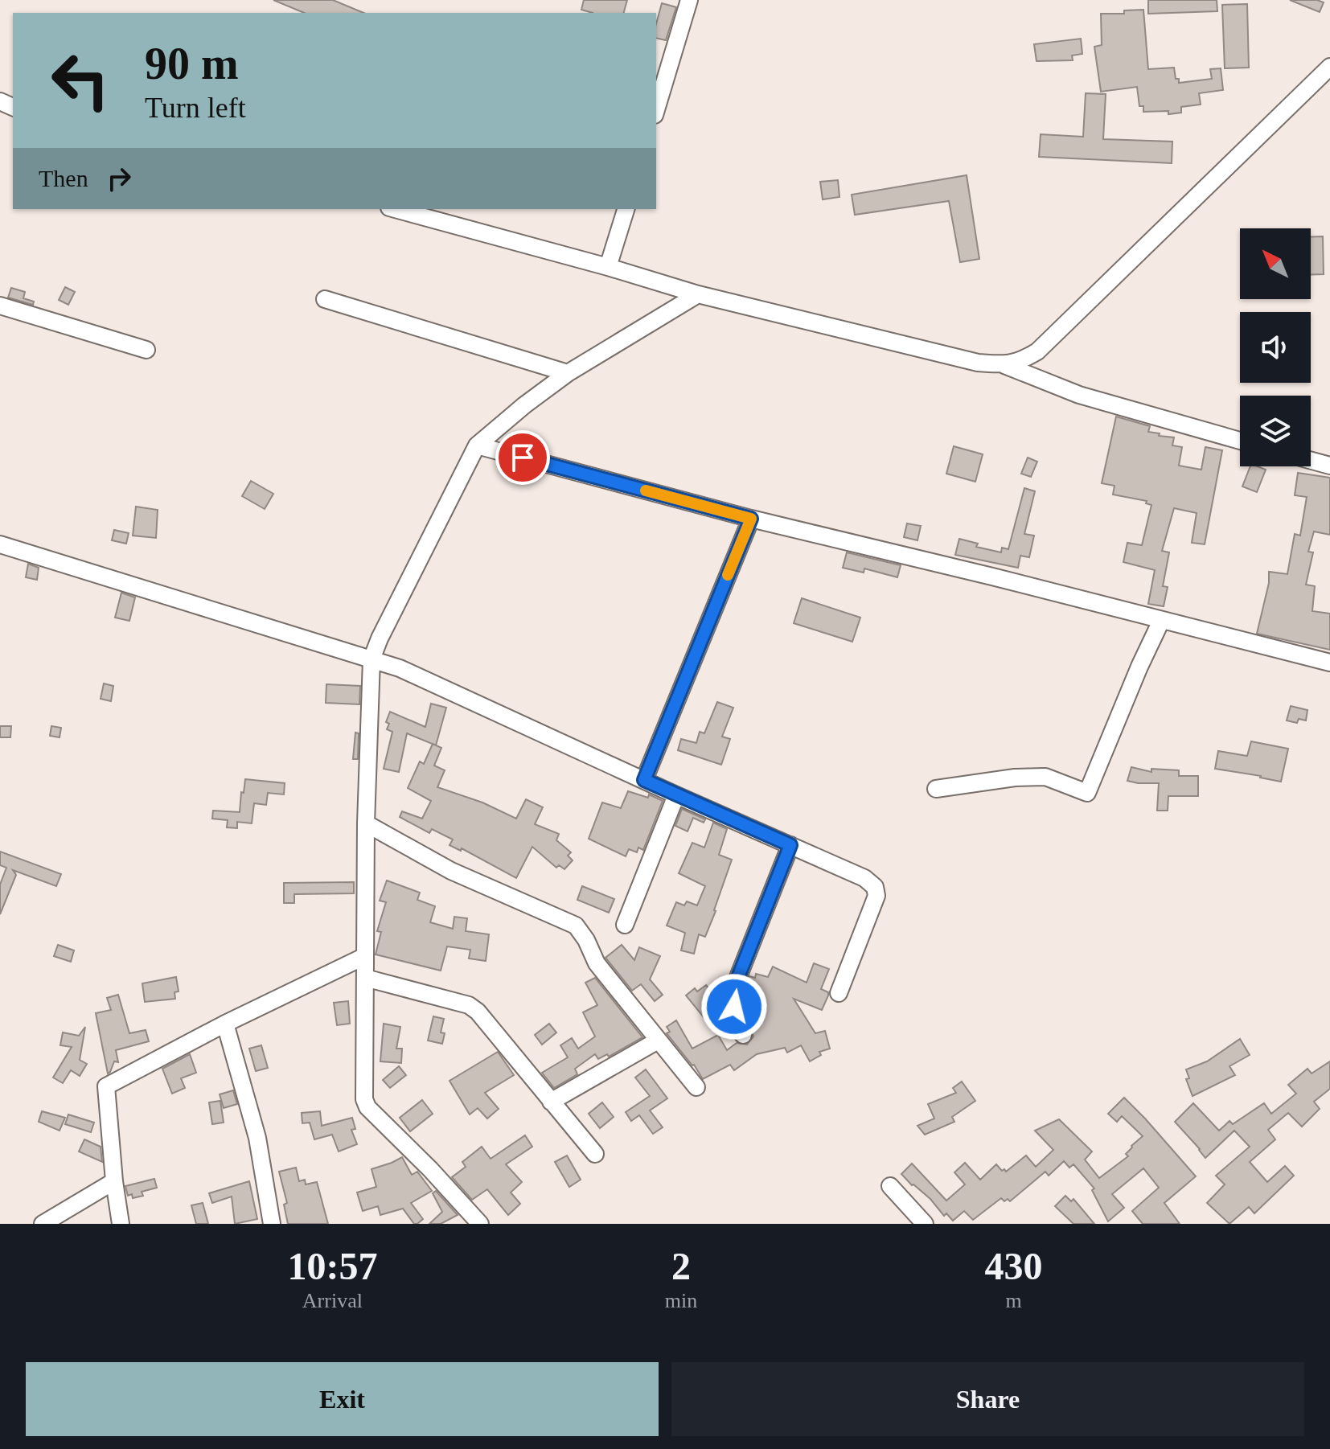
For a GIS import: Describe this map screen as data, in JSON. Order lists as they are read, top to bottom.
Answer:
{
  "north": "top left",
  "page": {
    "turn": ["90 m", "Turn left"],
    "then": "Then",
    "eta": [
      "10:57",
      "Arrival",
      "2",
      "min",
      "430",
      "m"
    ],
    "buttons": ["Exit", "Share"]
  }
}
